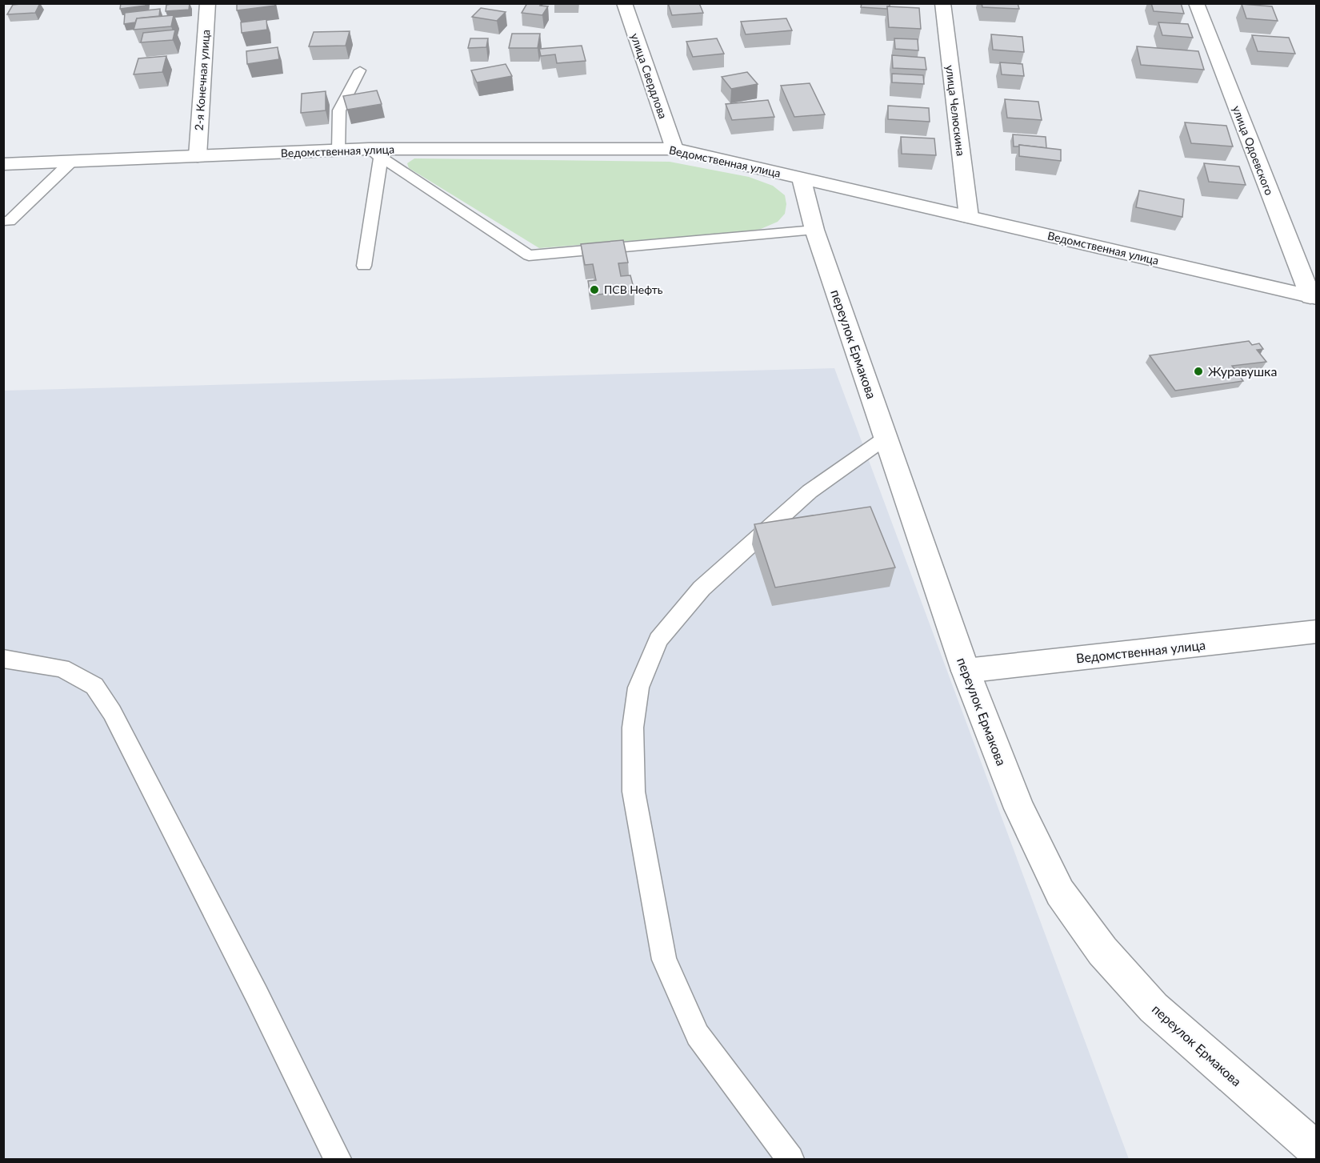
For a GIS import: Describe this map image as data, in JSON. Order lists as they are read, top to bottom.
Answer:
{
  "streets": {
    "street": [
      "улица Свердлова",
      "2-я Конечная улица",
      "улица Челюскина",
      "улица Одоевского",
      "Ведомственная улица",
      "переулок Ермакова"
    ]
  },
  "crossings": [
    ["улица Свердлова", "Ведомственная улица"],
    ["2-я Конечная улица", "Ведомственная улица"],
    ["улица Челюскина", "Ведомственная улица"],
    ["улица Одоевского", "Ведомственная улица"],
    ["Ведомственная улица", "переулок Ермакова"]
  ],
  "places": ["ПСВ Нефть", "Журавушка"]
}
